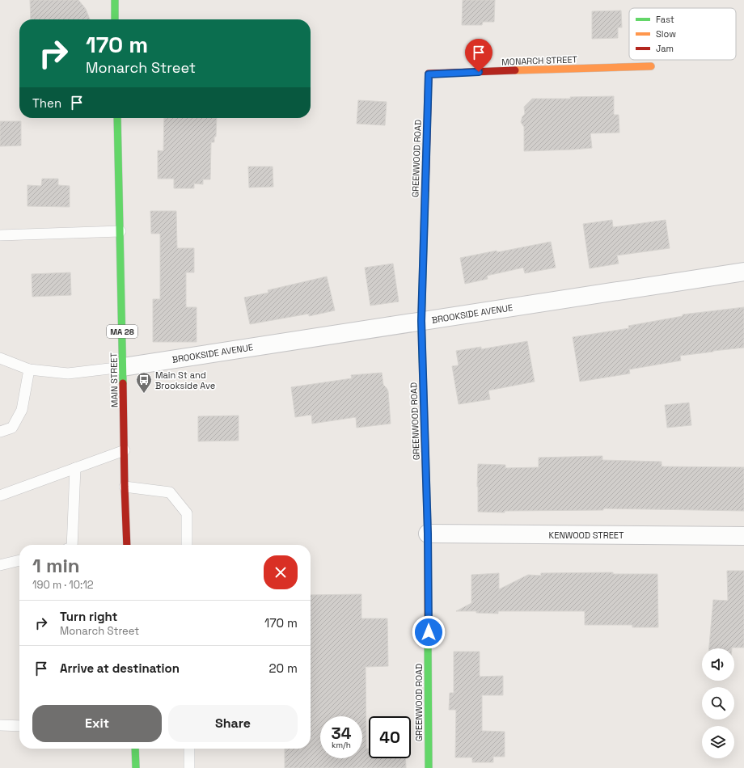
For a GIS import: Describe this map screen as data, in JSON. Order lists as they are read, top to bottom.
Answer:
{
  "streets": {
    "street": [
      "MONARCH STREET",
      "GREENWOOD ROAD",
      "BROOKSIDE AVENUE",
      "MA 28",
      "MAIN STREET",
      "KENWOOD STREET"
    ]
  },
  "crossings": [
    ["MONARCH STREET", "GREENWOOD ROAD"],
    ["GREENWOOD ROAD", "BROOKSIDE AVENUE"],
    ["GREENWOOD ROAD", "KENWOOD STREET"],
    ["BROOKSIDE AVENUE", "MAIN STREET"]
  ],
  "places": {
    "bus stop": ["Main St and Brookside Ave"]
  },
  "legend": ["Fast", "Slow", "Jam"],
  "page": {
    "turn": ["170 m", "Monarch Street"],
    "then": "Then",
    "heading": ["1 min", "190 m · 10:12"],
    "list": [
      {
        "name": "Turn right",
        "note": "Monarch Street",
        "value": "170 m"
      },
      {
        "name": "Arrive at destination",
        "value": "20 m"
      }
    ],
    "buttons": ["Exit", "Share"],
    "speed": "34 km/h",
    "limit": "40"
  }
}
